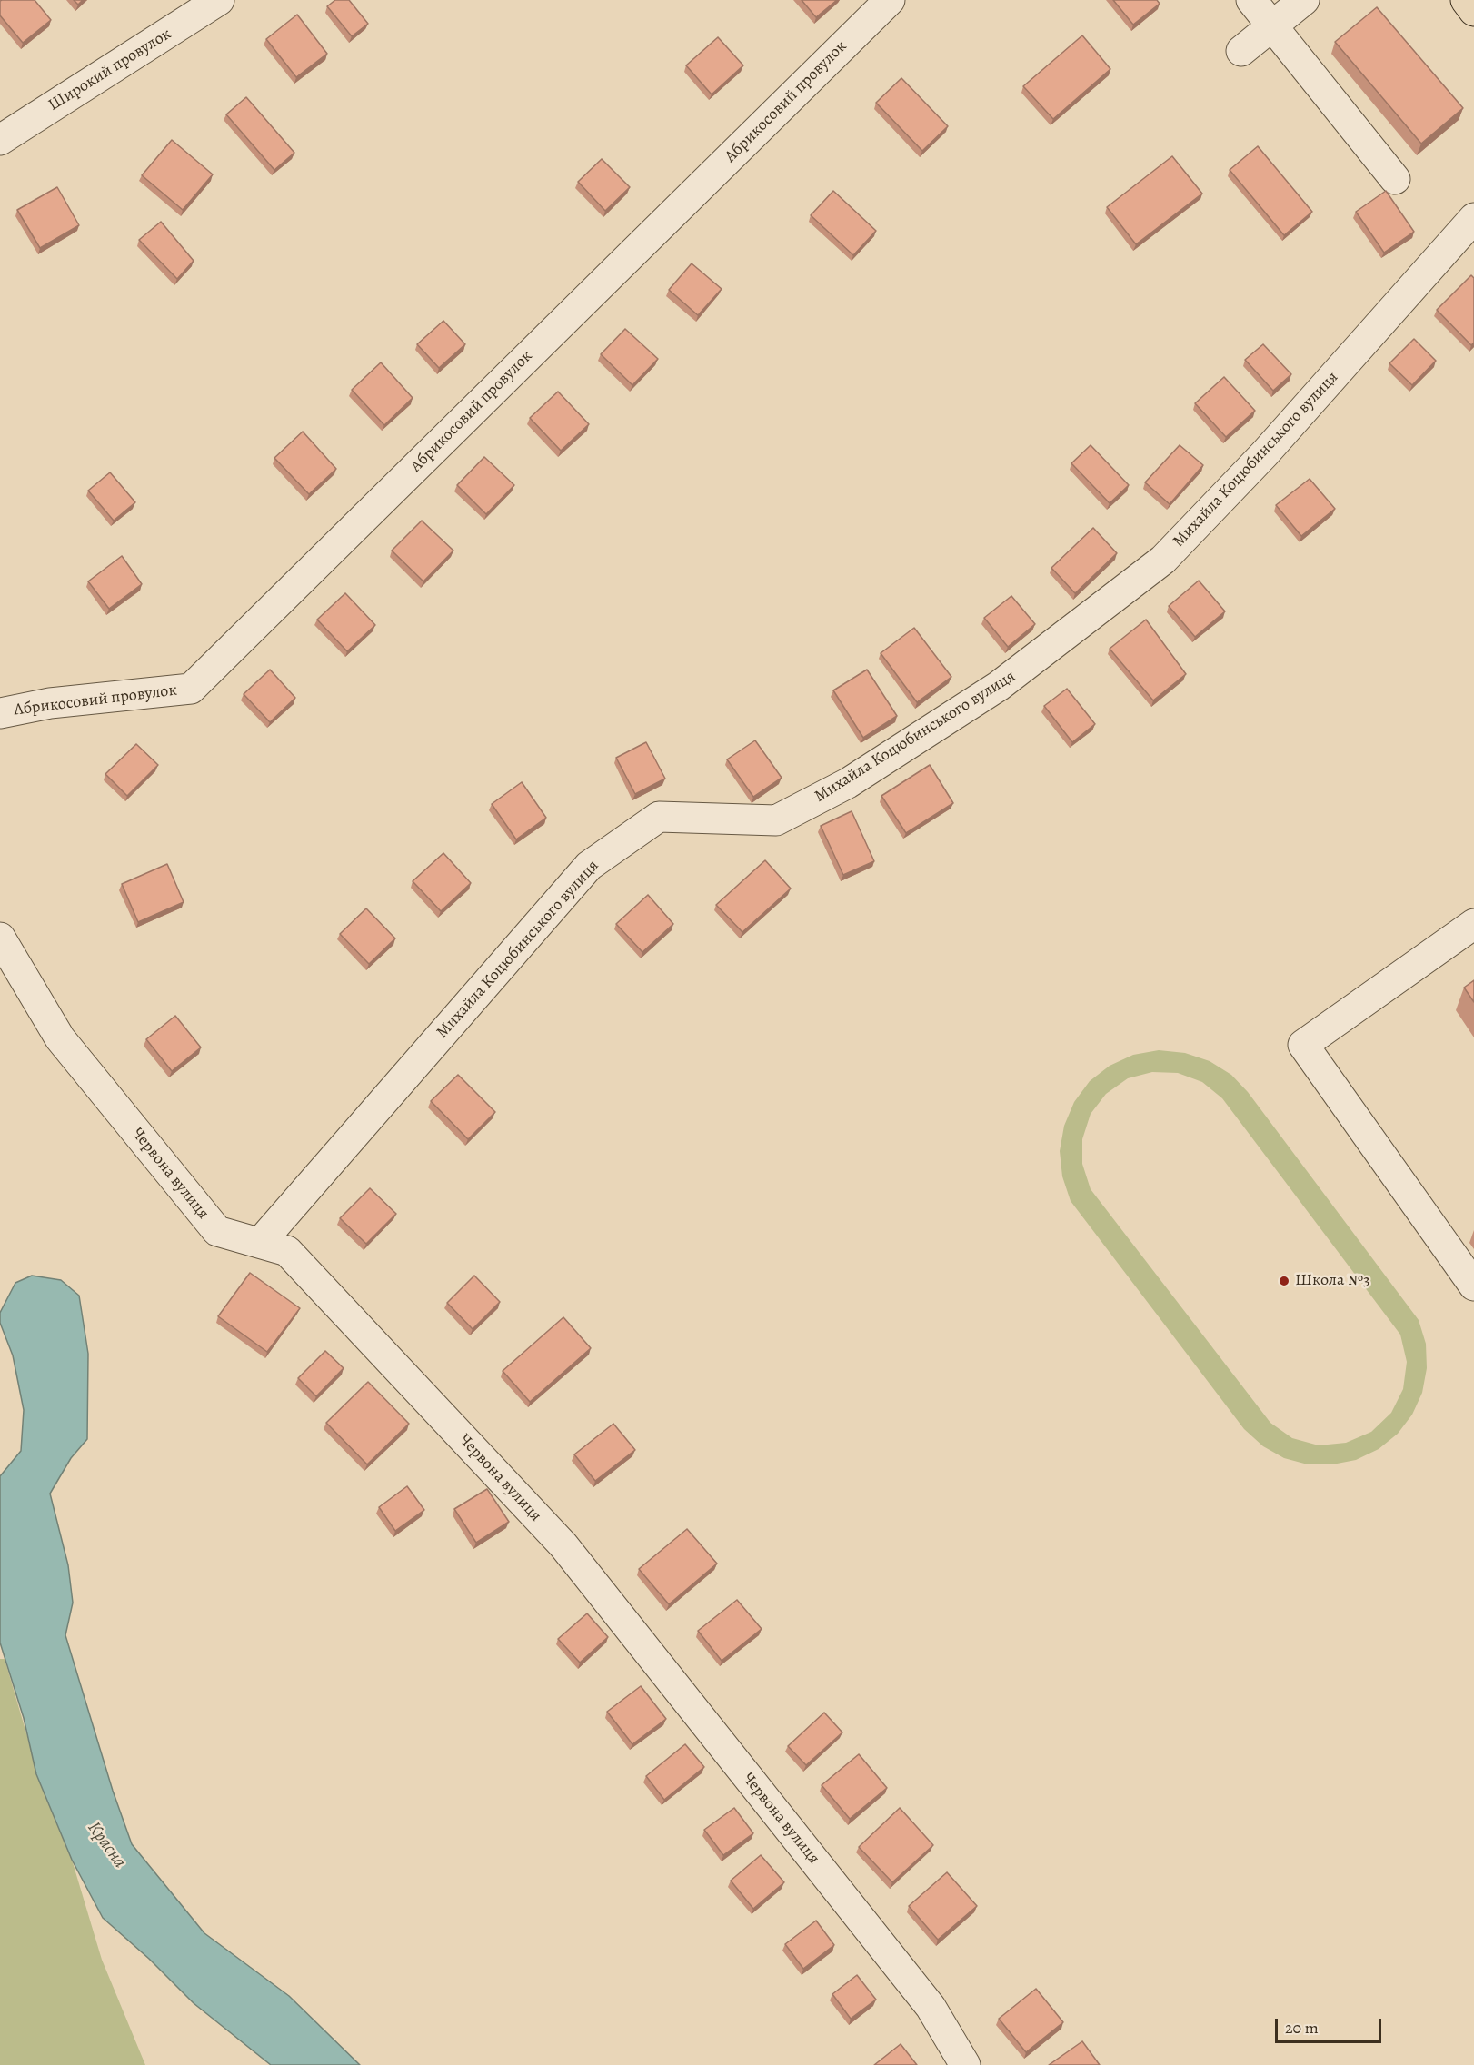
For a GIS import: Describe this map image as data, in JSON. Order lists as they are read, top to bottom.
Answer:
{
  "streets": {
    "street": [
      "Широкий провулок",
      "Абрикосовий провулок",
      "Михайла Коцюбинського вулиця",
      "Червона вулиця"
    ]
  },
  "crossings": [
    ["Михайла Коцюбинського вулиця", "Червона вулиця"]
  ],
  "water": ["Красна"],
  "places": ["Школа №3"],
  "scale_bar": "20 m"
}
